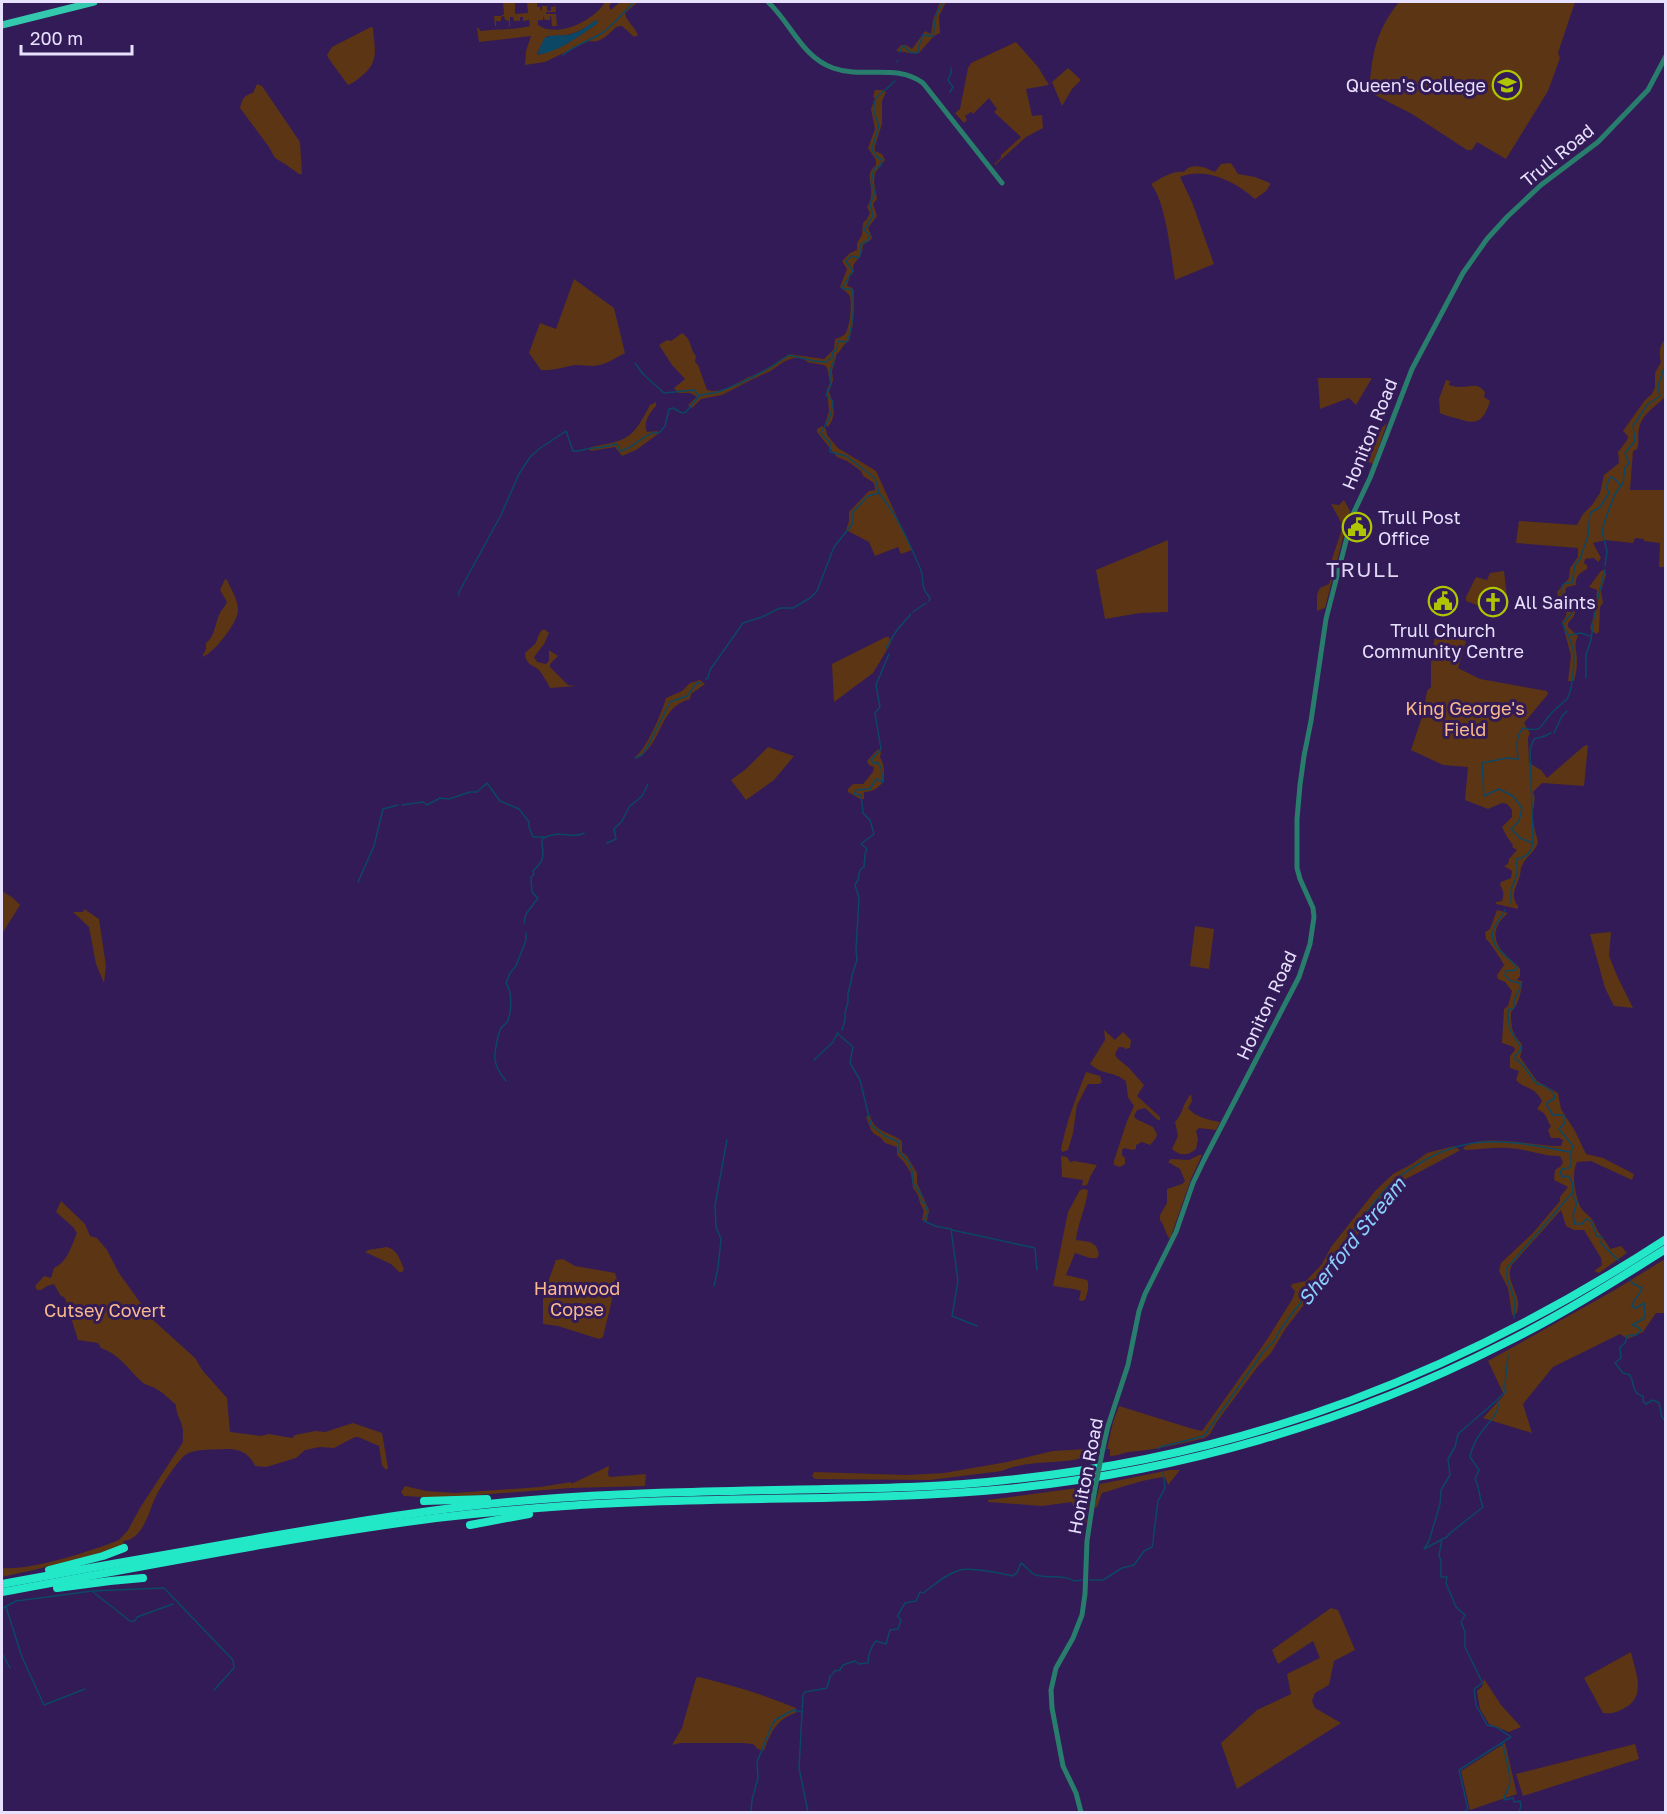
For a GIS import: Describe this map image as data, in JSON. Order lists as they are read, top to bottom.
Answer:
{
  "streets": {
    "street": ["Trull Road", "Honiton Road"]
  },
  "crossings": [
    ["Trull Road", "Honiton Road"]
  ],
  "districts": ["TRULL"],
  "water": ["Sherford Stream"],
  "parks": ["King George's Field", "Hamwood Copse", "Cutsey Covert"],
  "places": {
    "school or university": ["Queen's College"],
    "public building": ["Trull Post Office", "Trull Church Community Centre"],
    "church": ["All Saints"]
  },
  "scale_bar": "200 m"
}
